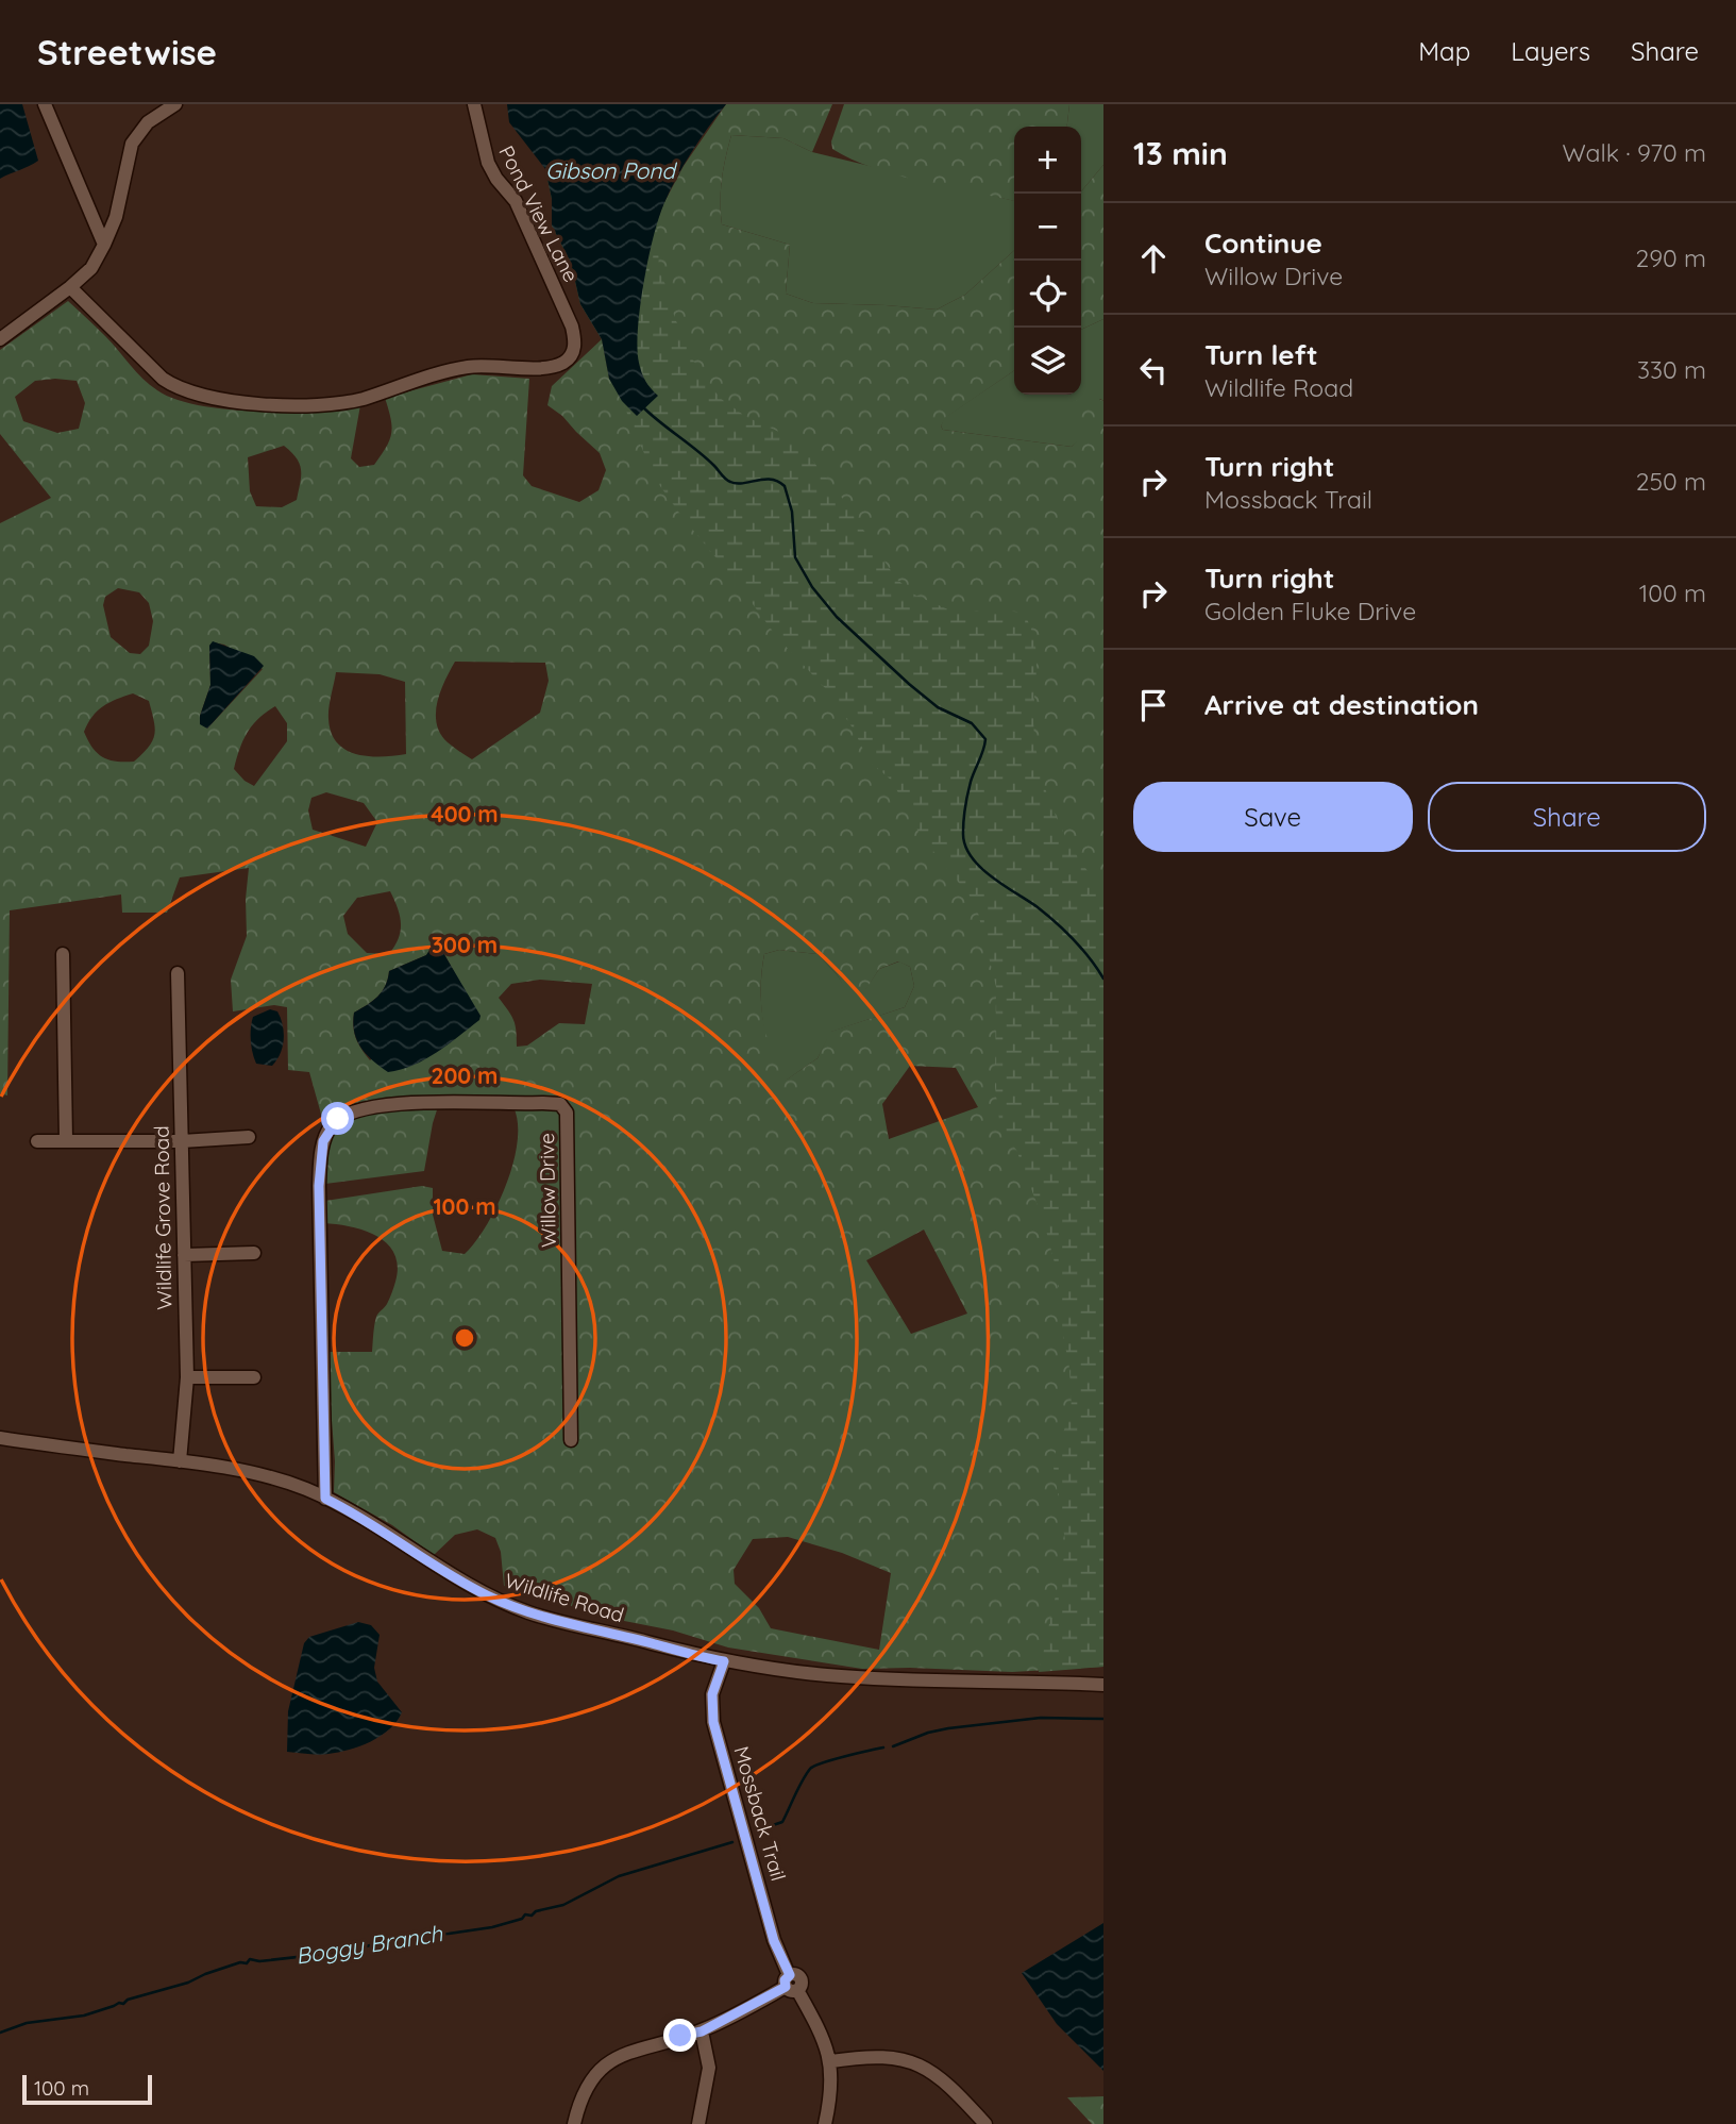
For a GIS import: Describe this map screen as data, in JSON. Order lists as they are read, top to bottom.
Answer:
{
  "streets": {
    "street": [
      "Pond View Lane",
      "Willow Drive",
      "Wildlife Grove Road",
      "Wildlife Road",
      "Mossback Trail"
    ]
  },
  "crossings": [
    ["Willow Drive", "Wildlife Road"],
    ["Wildlife Grove Road", "Wildlife Road"],
    ["Wildlife Road", "Mossback Trail"]
  ],
  "water": ["Gibson Pond", "Boggy Branch"],
  "scale_bar": "100 m",
  "page": {
    "header": "Streetwise",
    "nav": ["Map", "Layers", "Share"],
    "heading": ["13 min", "Walk · 970 m"],
    "map_buttons": ["+", "−"],
    "list": [
      ["Continue", "Willow Drive", "290 m"],
      ["Turn left", "Wildlife Road", "330 m"],
      ["Turn right", "Mossback Trail", "250 m"],
      ["Turn right", "Golden Fluke Drive", "100 m"],
      "Arrive at destination"
    ],
    "buttons": ["Save", "Share"],
    "scale": "100 m"
  },
  "rings": [
    "400 m",
    "300 m",
    "200 m",
    "100 m"
  ]
}
